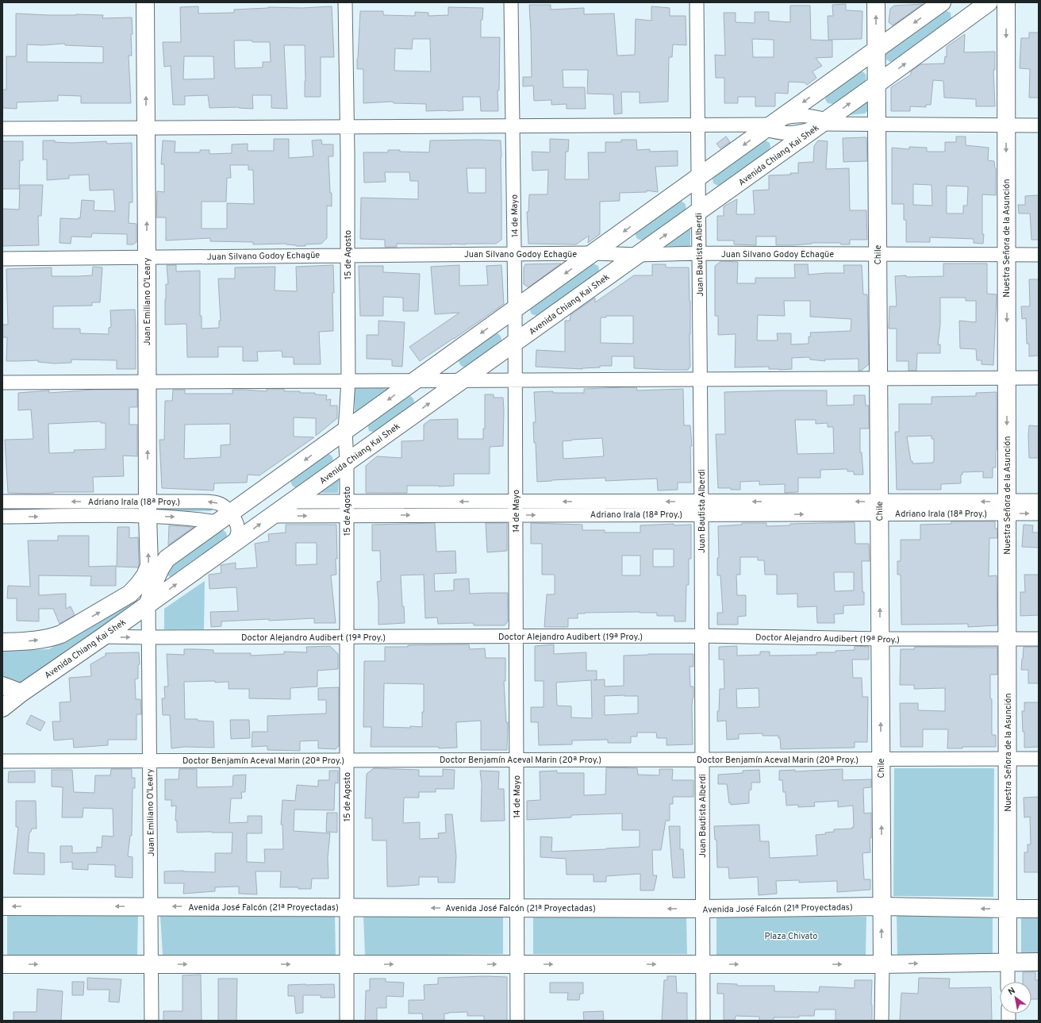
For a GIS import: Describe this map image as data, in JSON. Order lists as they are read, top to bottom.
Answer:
{
  "streets": {
    "street": [
      "Avenida Chiang Kai Shek",
      "14 de Mayo",
      "Nuestra Señora de la Asunción",
      "Juan Silvano Godoy Echagüe",
      "15 de Agosto",
      "Juan Bautista Alberdi",
      "Chile",
      "Juan Emiliano O'Leary",
      "Adriano Irala (18ª Proy.)",
      "Doctor Alejandro Audibert (19ª Proy.)",
      "Doctor Benjamín Aceval Marin (20ª Proy.)",
      "Avenida José Falcón (21ª Proyectadas)"
    ]
  },
  "crossings": [
    ["Avenida Chiang Kai Shek", "14 de Mayo"],
    ["Avenida Chiang Kai Shek", "Juan Silvano Godoy Echagüe"],
    ["Avenida Chiang Kai Shek", "15 de Agosto"],
    ["Avenida Chiang Kai Shek", "Juan Bautista Alberdi"],
    ["Avenida Chiang Kai Shek", "Chile"],
    ["Avenida Chiang Kai Shek", "Juan Emiliano O'Leary"],
    ["Avenida Chiang Kai Shek", "Adriano Irala (18ª Proy.)"],
    ["Avenida Chiang Kai Shek", "Doctor Alejandro Audibert (19ª Proy.)"],
    ["14 de Mayo", "Juan Silvano Godoy Echagüe"],
    ["14 de Mayo", "Adriano Irala (18ª Proy.)"],
    ["14 de Mayo", "Doctor Alejandro Audibert (19ª Proy.)"],
    ["14 de Mayo", "Doctor Benjamín Aceval Marin (20ª Proy.)"],
    ["14 de Mayo", "Avenida José Falcón (21ª Proyectadas)"],
    ["Nuestra Señora de la Asunción", "Juan Silvano Godoy Echagüe"],
    ["Nuestra Señora de la Asunción", "Adriano Irala (18ª Proy.)"],
    ["Nuestra Señora de la Asunción", "Doctor Alejandro Audibert (19ª Proy.)"],
    ["Nuestra Señora de la Asunción", "Doctor Benjamín Aceval Marin (20ª Proy.)"],
    ["Nuestra Señora de la Asunción", "Avenida José Falcón (21ª Proyectadas)"],
    ["Juan Silvano Godoy Echagüe", "15 de Agosto"],
    ["Juan Silvano Godoy Echagüe", "Juan Bautista Alberdi"],
    ["Juan Silvano Godoy Echagüe", "Chile"],
    ["Juan Silvano Godoy Echagüe", "Juan Emiliano O'Leary"],
    ["15 de Agosto", "Adriano Irala (18ª Proy.)"],
    ["15 de Agosto", "Doctor Alejandro Audibert (19ª Proy.)"],
    ["15 de Agosto", "Doctor Benjamín Aceval Marin (20ª Proy.)"],
    ["15 de Agosto", "Avenida José Falcón (21ª Proyectadas)"],
    ["Juan Bautista Alberdi", "Adriano Irala (18ª Proy.)"],
    ["Juan Bautista Alberdi", "Doctor Alejandro Audibert (19ª Proy.)"],
    ["Juan Bautista Alberdi", "Doctor Benjamín Aceval Marin (20ª Proy.)"],
    ["Juan Bautista Alberdi", "Avenida José Falcón (21ª Proyectadas)"],
    ["Chile", "Adriano Irala (18ª Proy.)"],
    ["Chile", "Doctor Alejandro Audibert (19ª Proy.)"],
    ["Chile", "Doctor Benjamín Aceval Marin (20ª Proy.)"],
    ["Chile", "Avenida José Falcón (21ª Proyectadas)"],
    ["Juan Emiliano O'Leary", "Adriano Irala (18ª Proy.)"],
    ["Juan Emiliano O'Leary", "Doctor Alejandro Audibert (19ª Proy.)"],
    ["Juan Emiliano O'Leary", "Doctor Benjamín Aceval Marin (20ª Proy.)"],
    ["Juan Emiliano O'Leary", "Avenida José Falcón (21ª Proyectadas)"]
  ],
  "one_way": ["Nuestra Señora de la Asunción", "Chile", "Juan Emiliano O'Leary"],
  "parks": ["Plaza Chivato"],
  "north": "top left"
}
